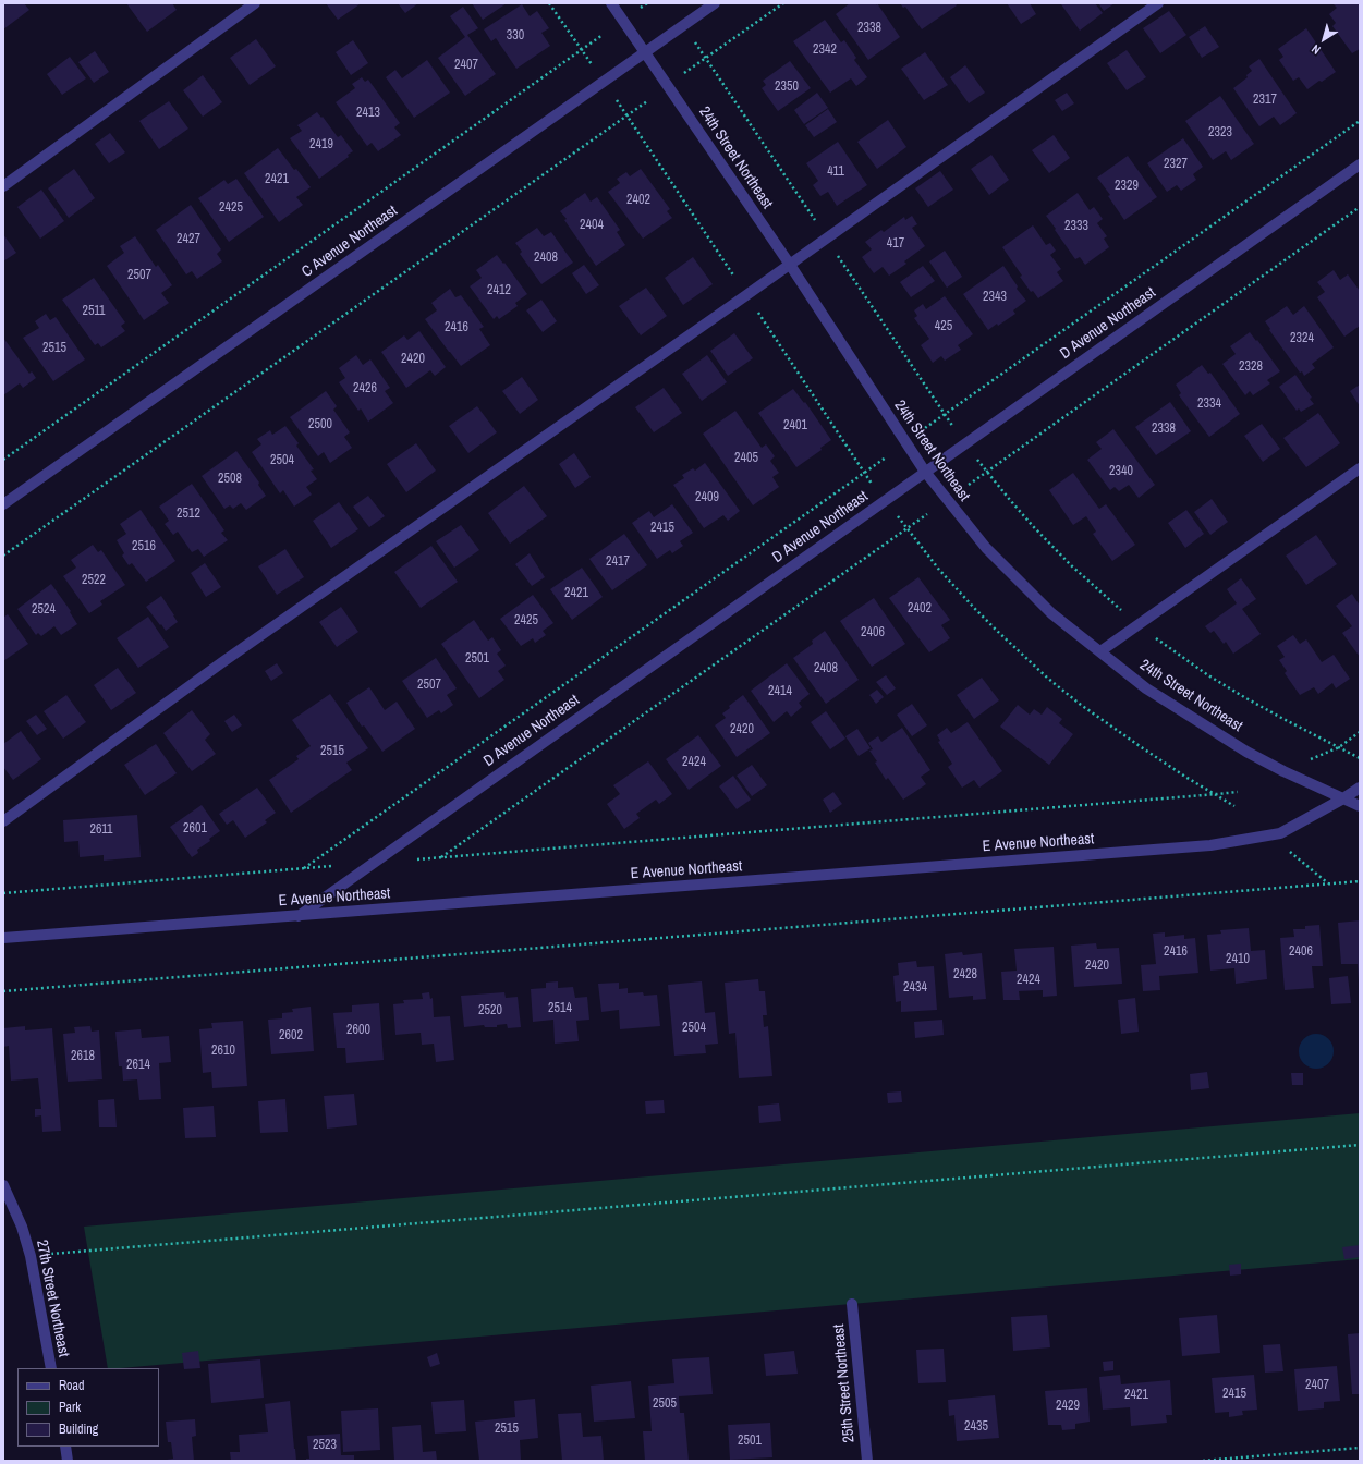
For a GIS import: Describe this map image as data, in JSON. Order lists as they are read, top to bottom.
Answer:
{
  "streets": {
    "street": [
      "24th Street Northeast",
      "C Avenue Northeast",
      "D Avenue Northeast",
      "E Avenue Northeast",
      "27th Street Northeast",
      "25th Street Northeast"
    ]
  },
  "crossings": [
    ["24th Street Northeast", "C Avenue Northeast"],
    ["24th Street Northeast", "D Avenue Northeast"],
    ["24th Street Northeast", "E Avenue Northeast"],
    ["D Avenue Northeast", "E Avenue Northeast"]
  ],
  "house_numbers": [
    "2338",
    "330",
    "2342",
    "2407",
    "2350",
    "2317",
    "2413",
    "2323",
    "2419",
    "2327",
    "411",
    "2421",
    "2329",
    "2402",
    "2425",
    "2404",
    "2333",
    "2427",
    "417",
    "2408",
    "2507",
    "2412",
    "2343",
    "2511",
    "425",
    "2416",
    "2324",
    "2515",
    "2420",
    "2328",
    "2426",
    "2334",
    "2500",
    "2401",
    "2338",
    "2405",
    "2504",
    "2340",
    "2508",
    "2409",
    "2512",
    "2415",
    "2516",
    "2417",
    "2522",
    "2421",
    "2402",
    "2524",
    "2425",
    "2406",
    "2501",
    "2408",
    "2507",
    "2414",
    "2420",
    "2515",
    "2424",
    "2601",
    "2611",
    "2416",
    "2406",
    "2410",
    "2420",
    "2428",
    "2424",
    "2434",
    "2514",
    "2520",
    "2504",
    "2600",
    "2602",
    "2610",
    "2618",
    "2614",
    "2407",
    "2415",
    "2421",
    "2505",
    "2429",
    "2435",
    "2515",
    "2501",
    "2523"
  ],
  "legend": ["Road", "Park", "Building"],
  "north": "bottom left"
}
